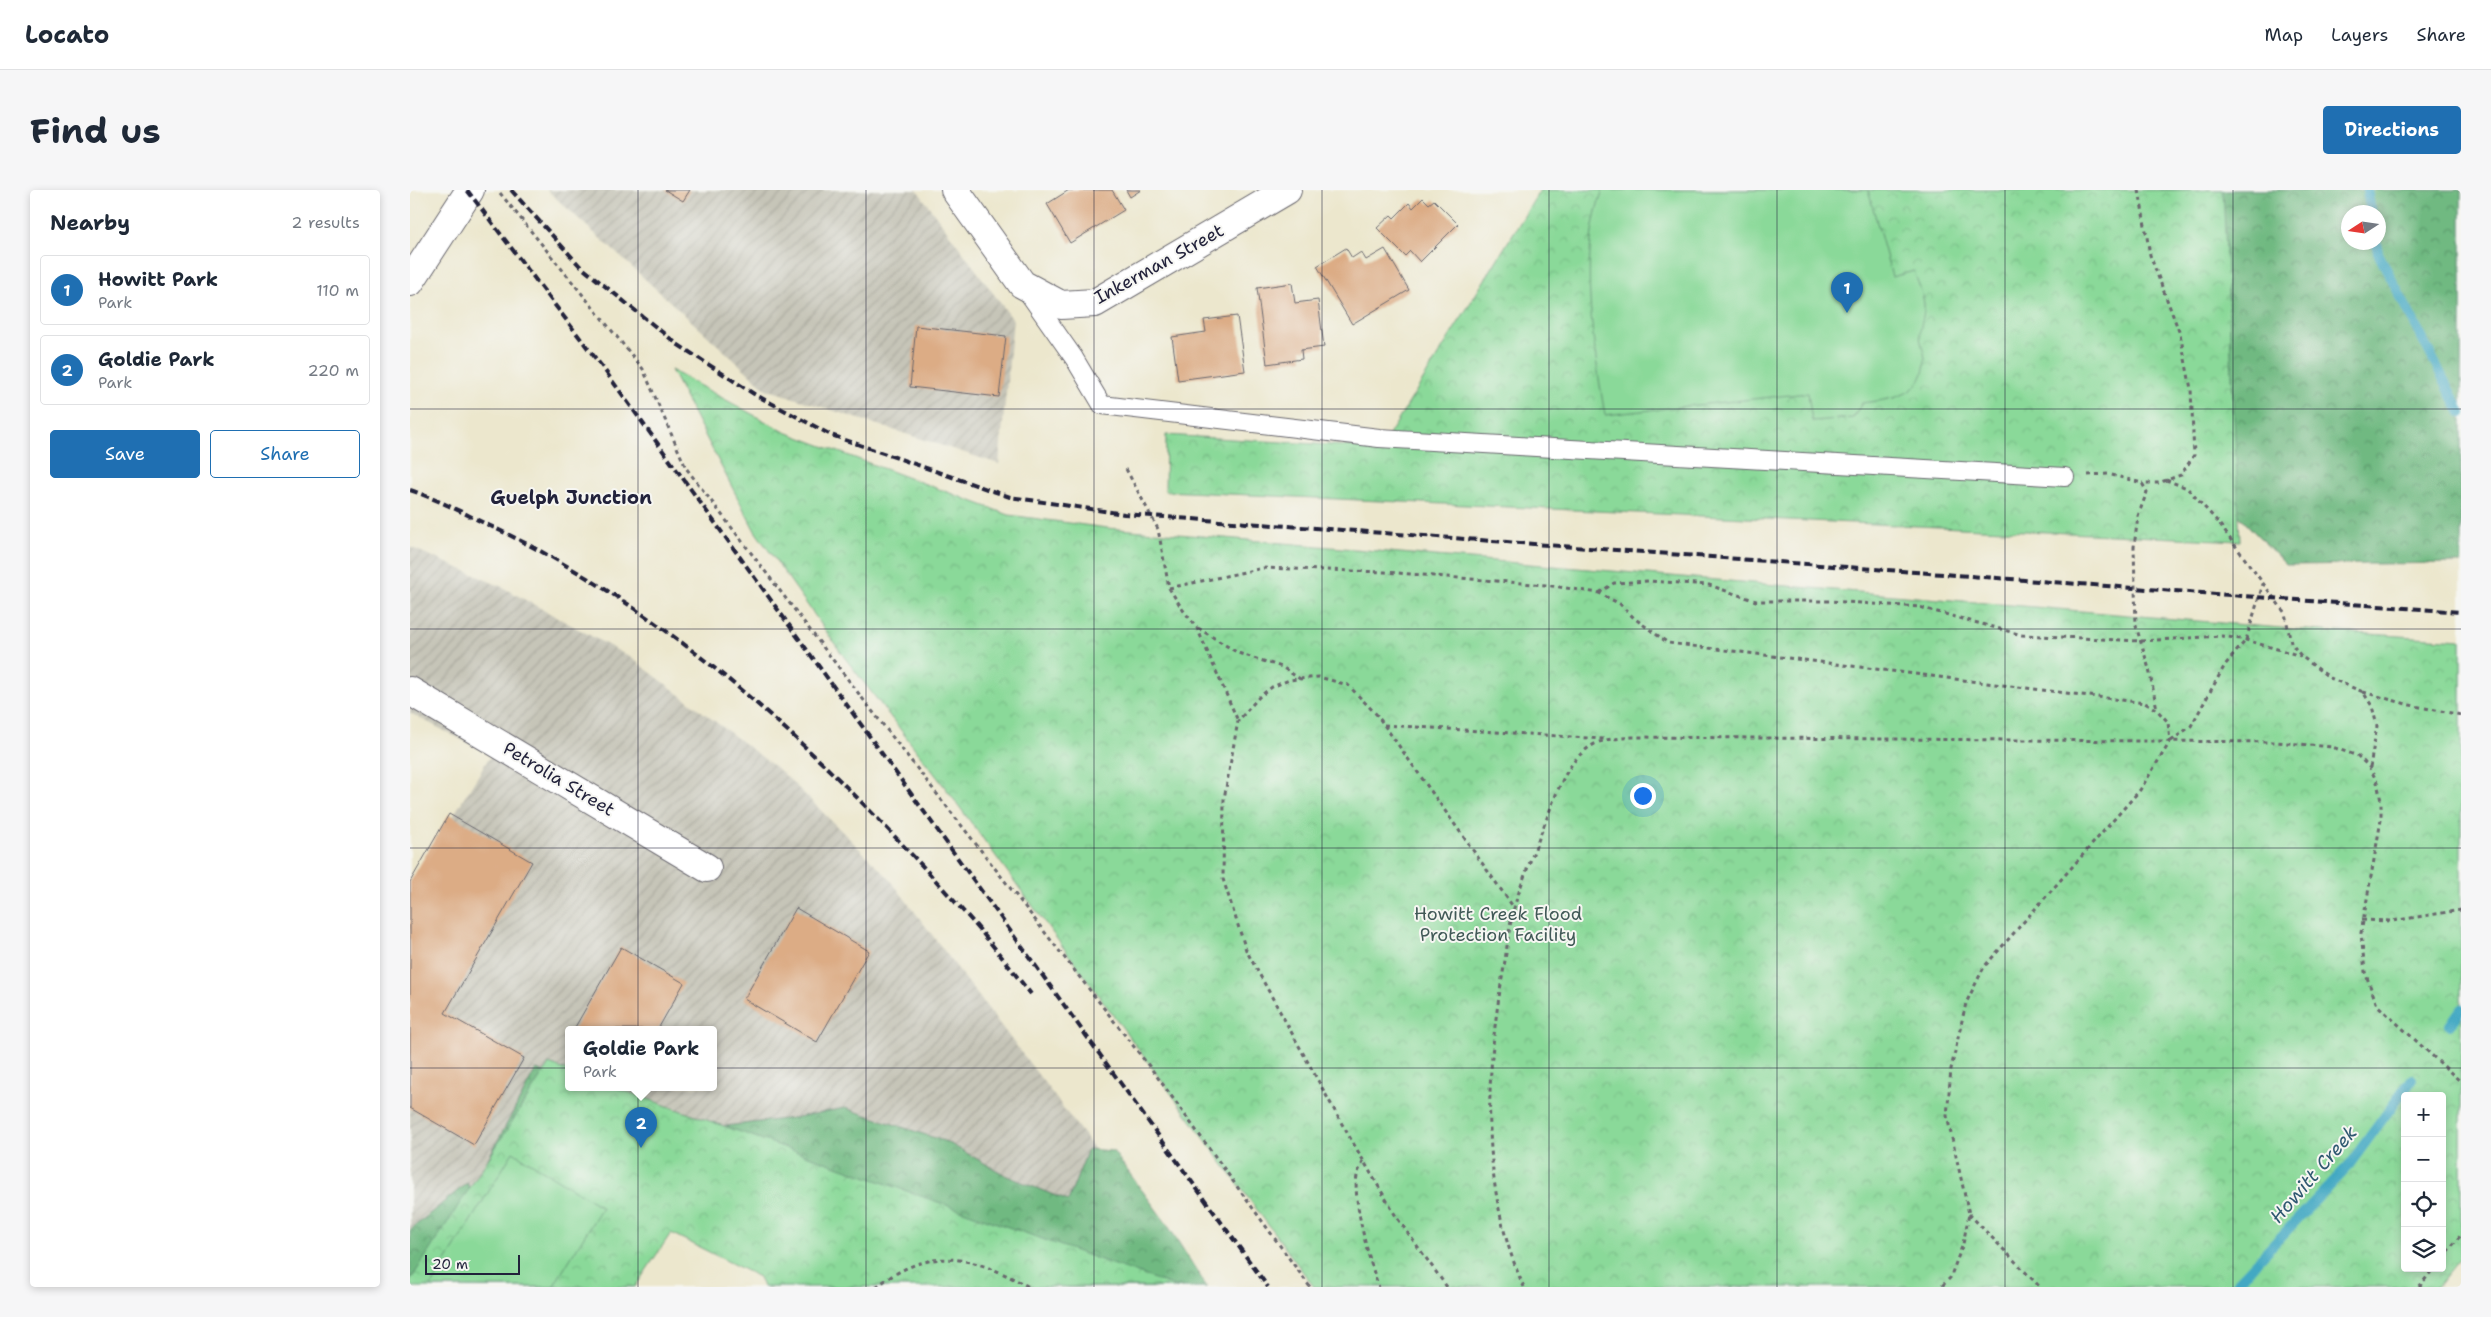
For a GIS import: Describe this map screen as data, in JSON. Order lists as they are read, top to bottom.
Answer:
{
  "streets": {
    "street": ["Inkerman Street", "Petrolia Street"]
  },
  "districts": ["Guelph Junction"],
  "water": ["Howitt Creek"],
  "parks": ["Howitt Creek Flood Protection Facility"],
  "scale_bar": "20 m",
  "north": "left",
  "page": {
    "header": "Locato",
    "nav": ["Map", "Layers", "Share"],
    "buttons": [
      "Directions",
      ["Save", "Share"]
    ],
    "title": "Find us",
    "heading": ["Nearby", "2 results"],
    "list": [
      {
        "mark": "1",
        "name": "Howitt Park",
        "note": "Park",
        "value": "110 m"
      },
      {
        "mark": "2",
        "name": "Goldie Park",
        "note": "Park",
        "value": "220 m"
      }
    ],
    "pins": ["1", "2"],
    "popup": ["Goldie Park", "Park"],
    "map_buttons": ["+", "−"],
    "scale": "20 m"
  }
}
